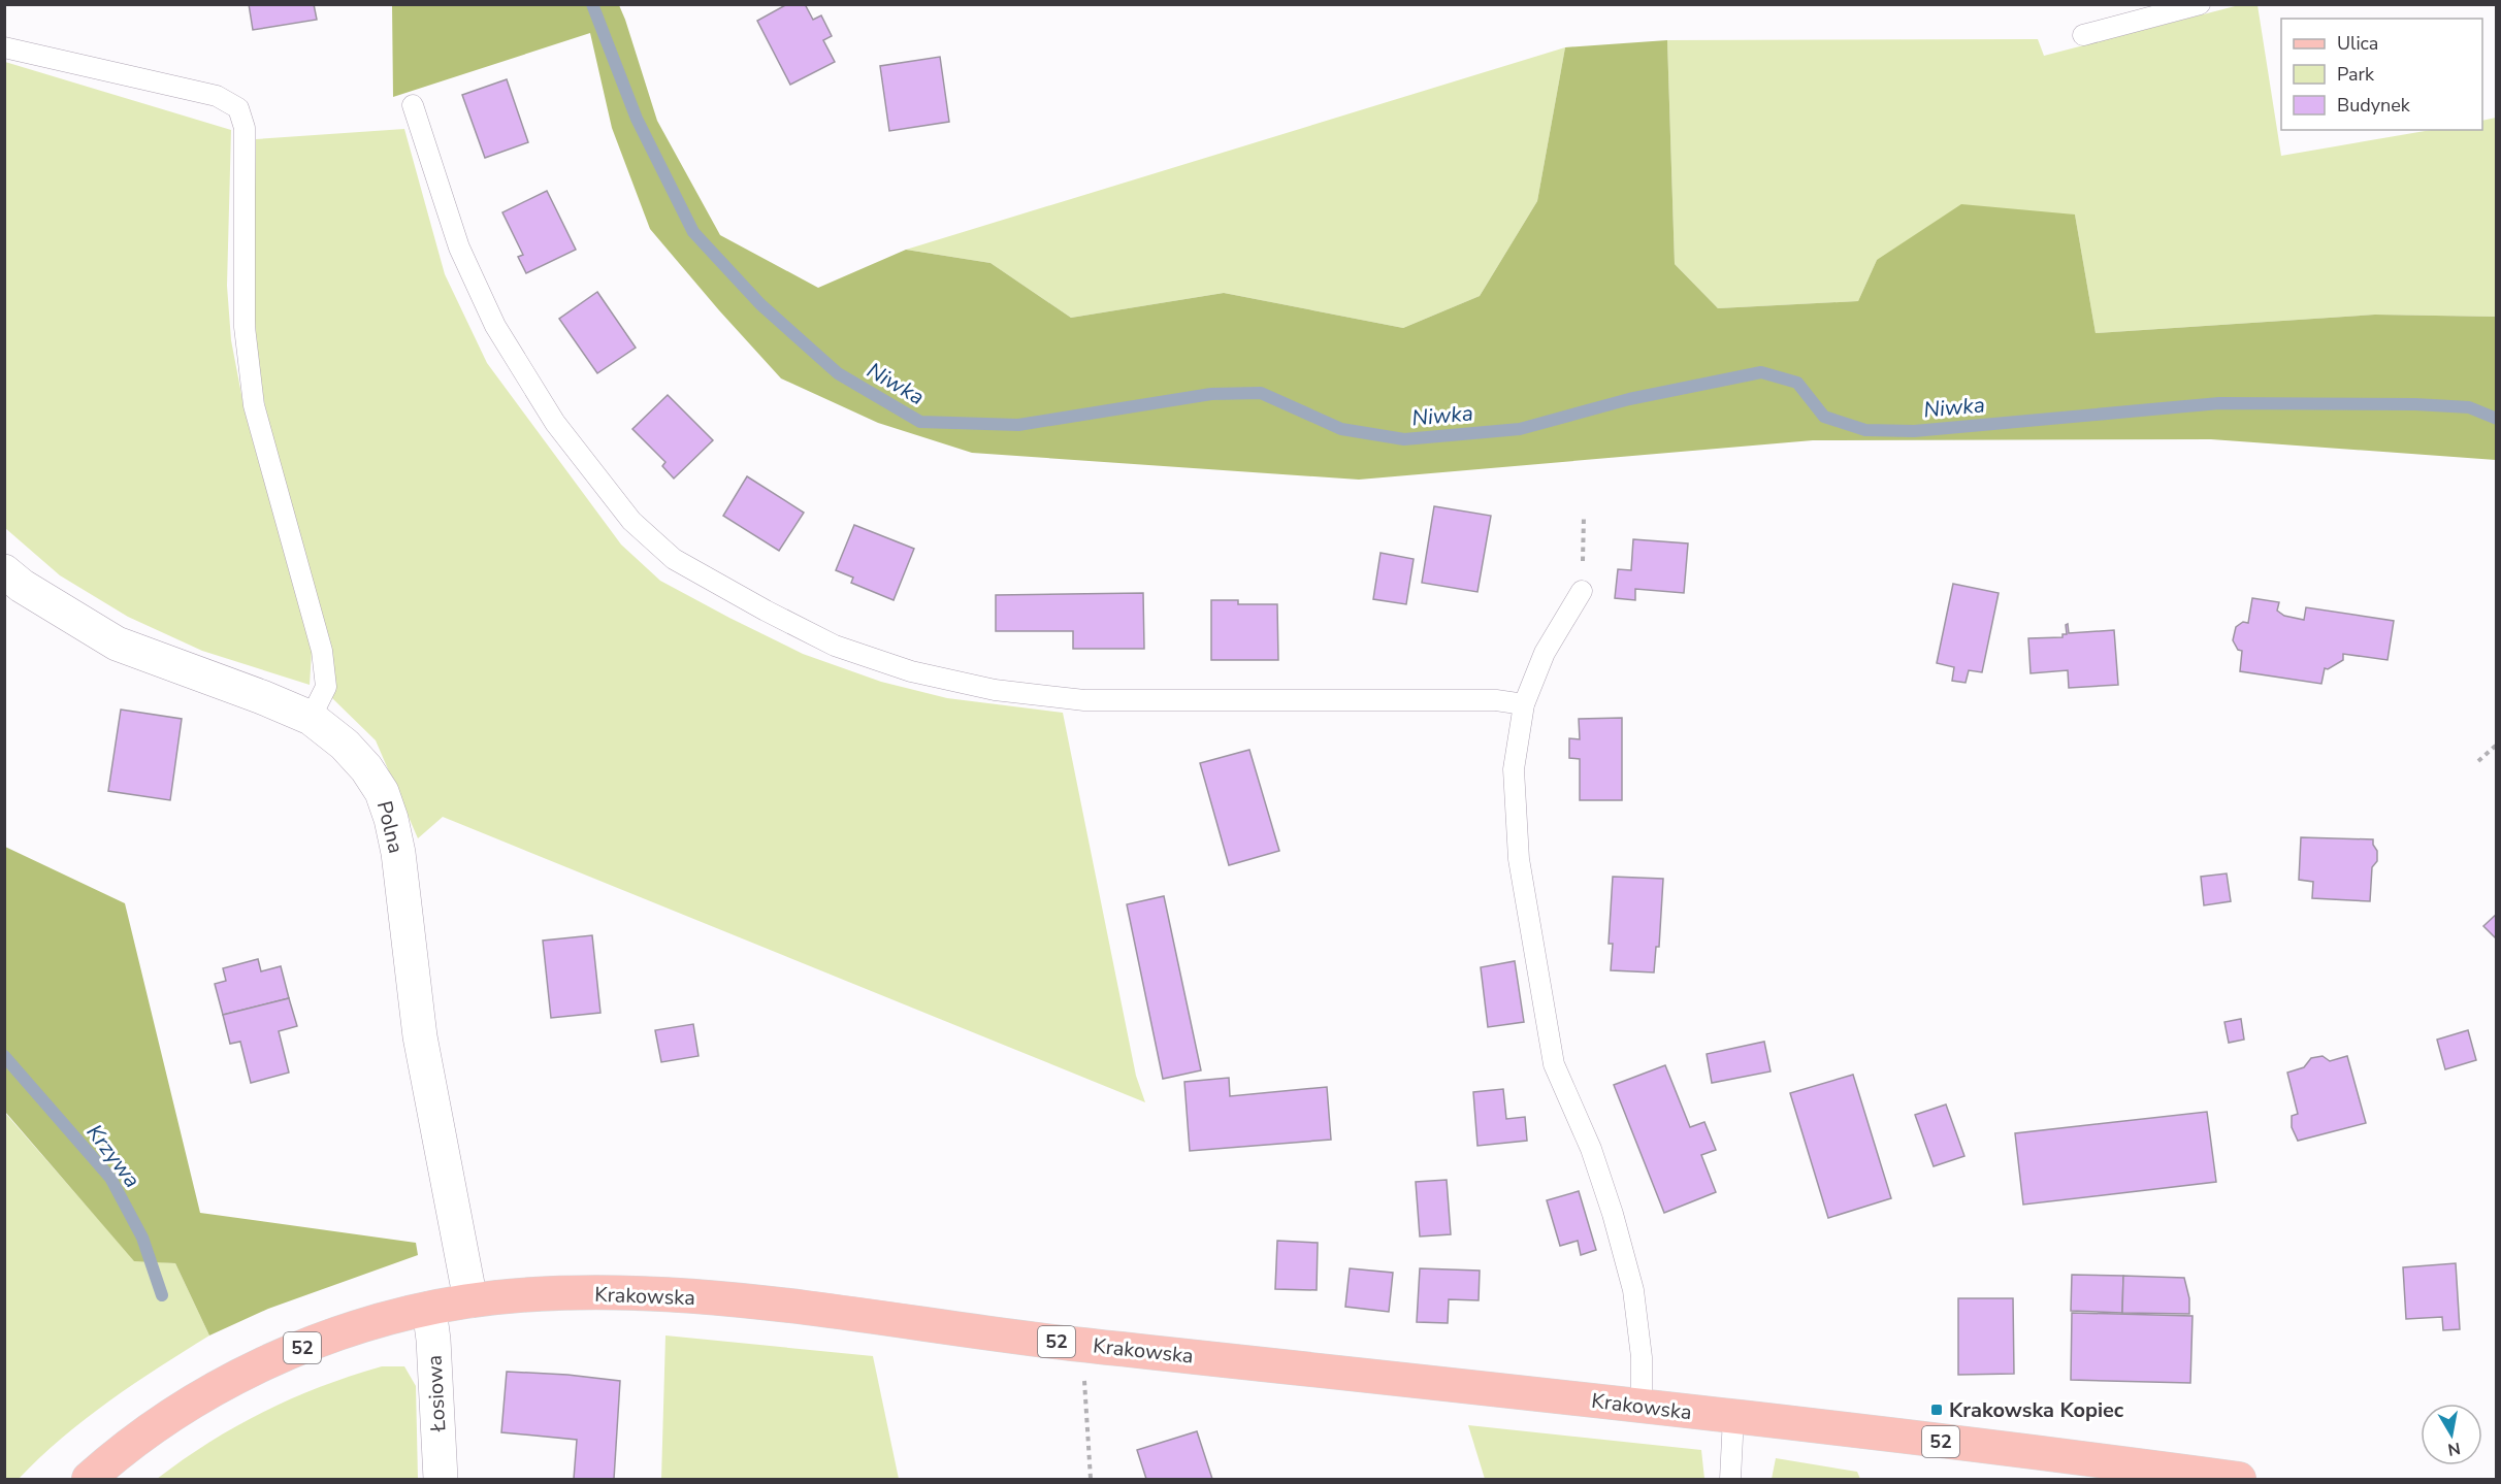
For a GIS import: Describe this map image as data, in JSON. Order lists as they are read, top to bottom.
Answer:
{
  "streets": {
    "main road": ["Krakowska", "52"],
    "street": ["Polna", "Łosiowa"]
  },
  "crossings": [
    ["Polna", "Krakowska"],
    ["Krakowska", "Łosiowa"]
  ],
  "water": ["Niwka", "Krzywa"],
  "places": {
    "transit": ["Krakowska Kopiec"]
  },
  "legend": ["Ulica", "Park", "Budynek"],
  "north": "bottom"
}
